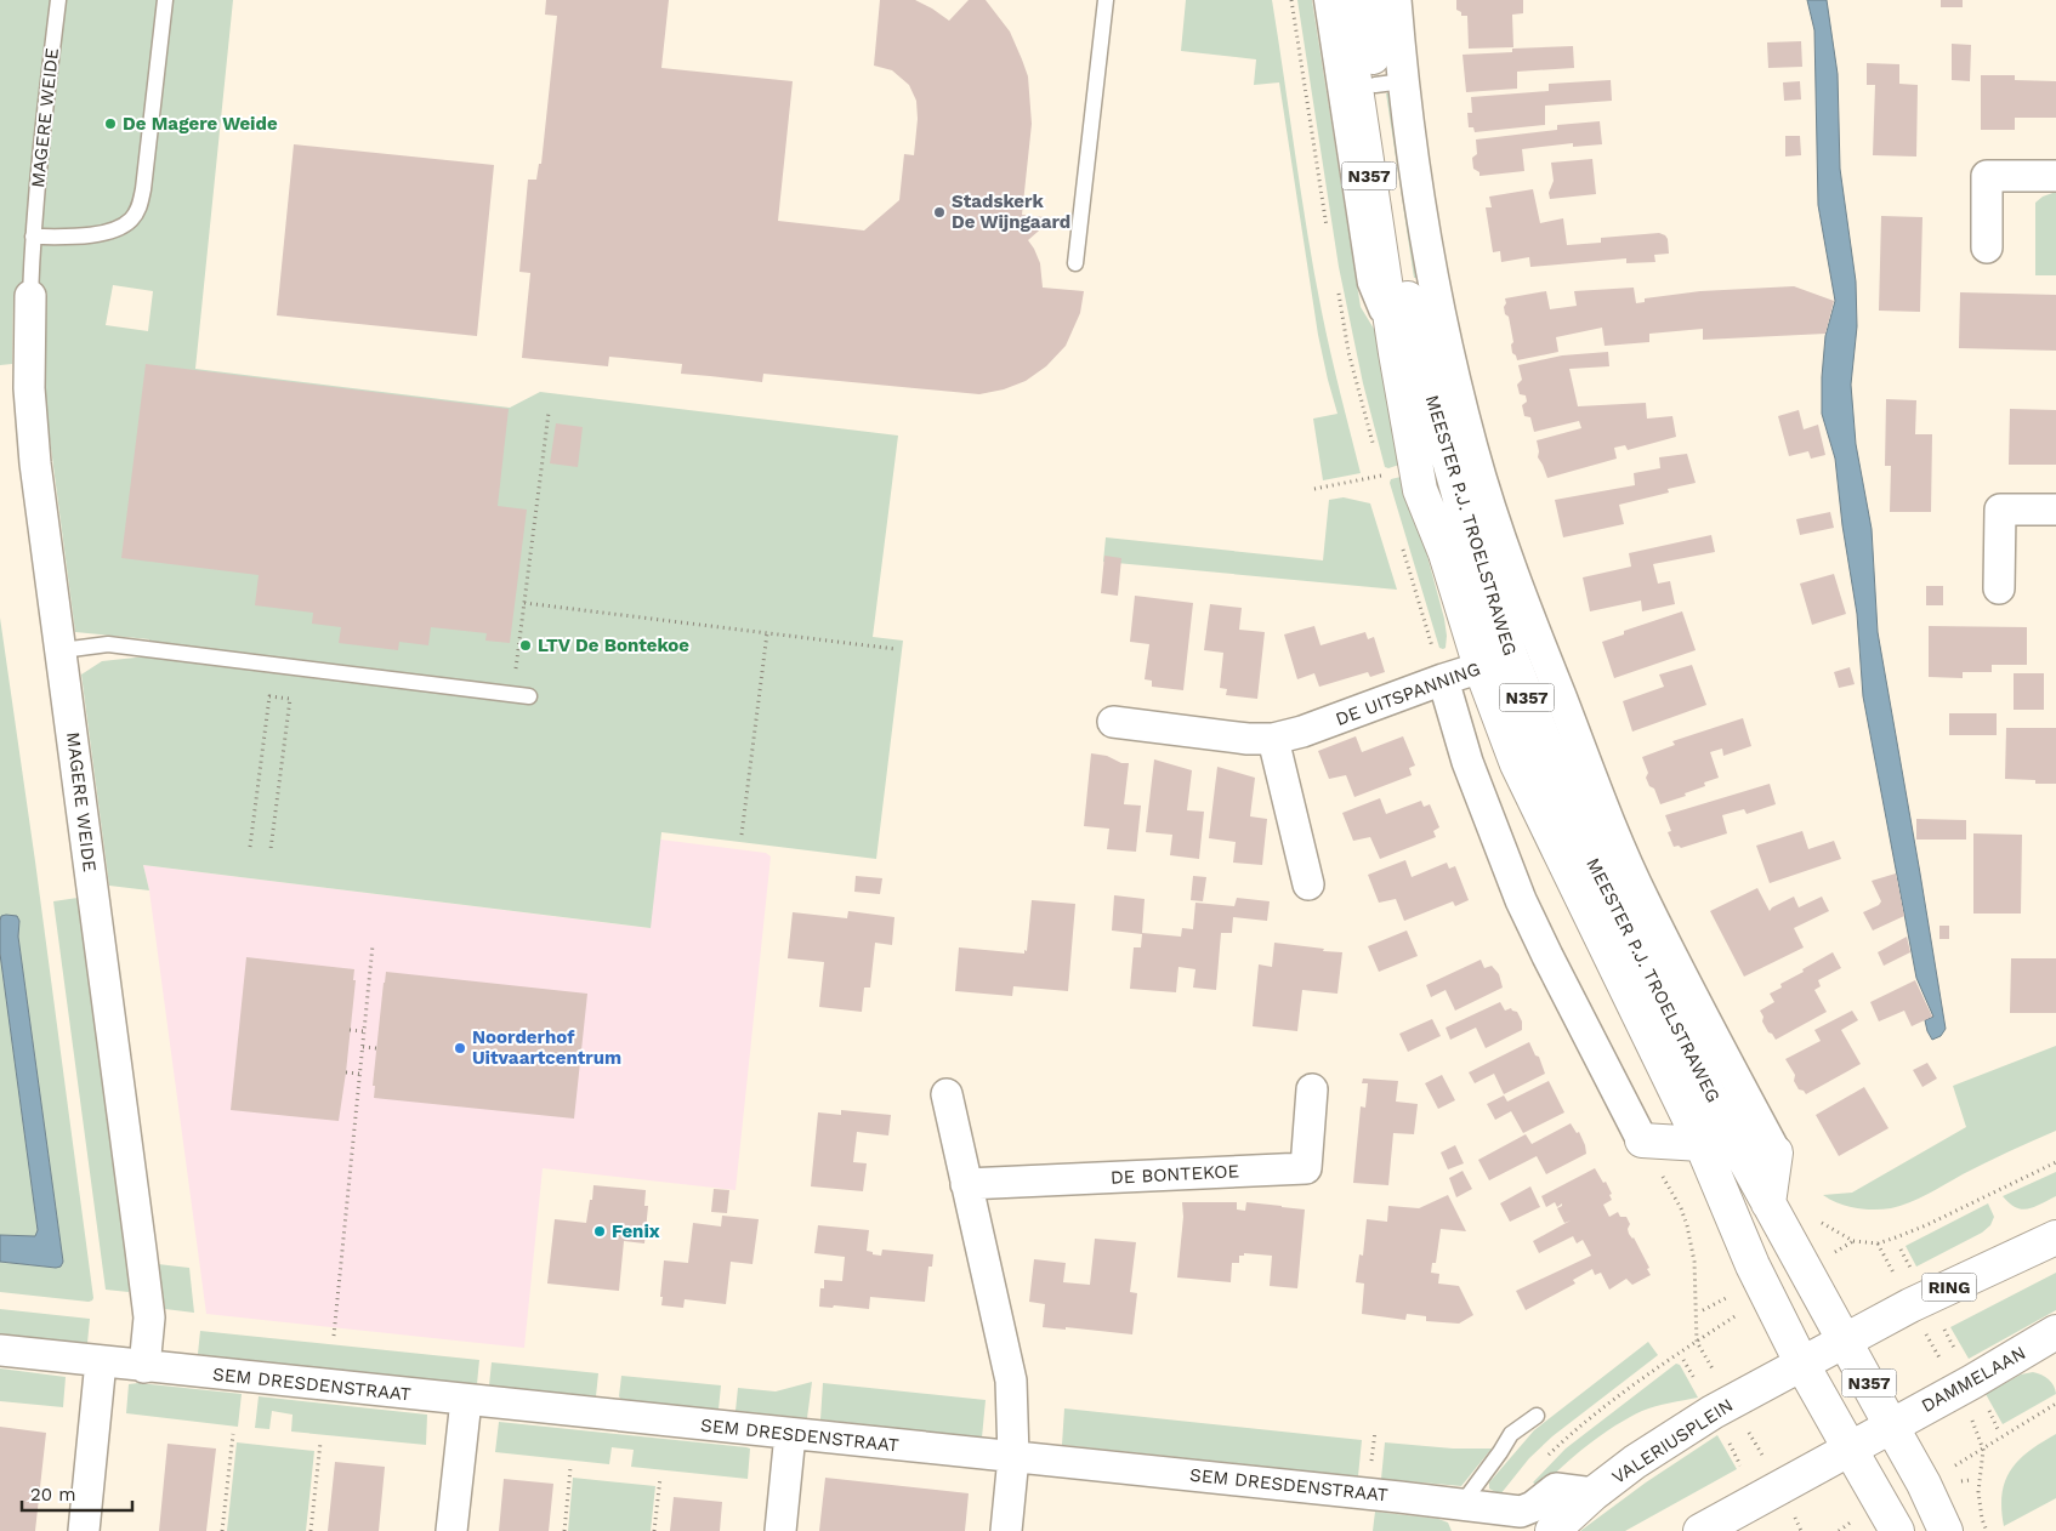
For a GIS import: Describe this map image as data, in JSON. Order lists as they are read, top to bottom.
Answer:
{
  "streets": {
    "main road": [
      "N357",
      "MEESTER P.J. TROELSTRAWEG",
      "RING",
      "DAMMELAAN",
      "VALERIUSPLEIN"
    ],
    "street": [
      "MAGERE WEIDE",
      "DE UITSPANNING",
      "DE BONTEKOE",
      "SEM DRESDENSTRAAT"
    ]
  },
  "crossings": [
    ["MAGERE WEIDE", "SEM DRESDENSTRAAT"],
    ["N357", "MEESTER P.J. TROELSTRAWEG"],
    ["N357", "RING"],
    ["N357", "DAMMELAAN"],
    ["N357", "VALERIUSPLEIN"],
    ["MEESTER P.J. TROELSTRAWEG", "DE UITSPANNING"],
    ["MEESTER P.J. TROELSTRAWEG", "RING"],
    ["MEESTER P.J. TROELSTRAWEG", "VALERIUSPLEIN"],
    ["RING", "VALERIUSPLEIN"],
    ["SEM DRESDENSTRAAT", "VALERIUSPLEIN"]
  ],
  "places": [
    "De Magere Weide",
    "Stadskerk De Wijngaard",
    "LTV De Bontekoe",
    "Noorderhof Uitvaartcentrum",
    "Fenix"
  ],
  "scale_bar": "20 m"
}
